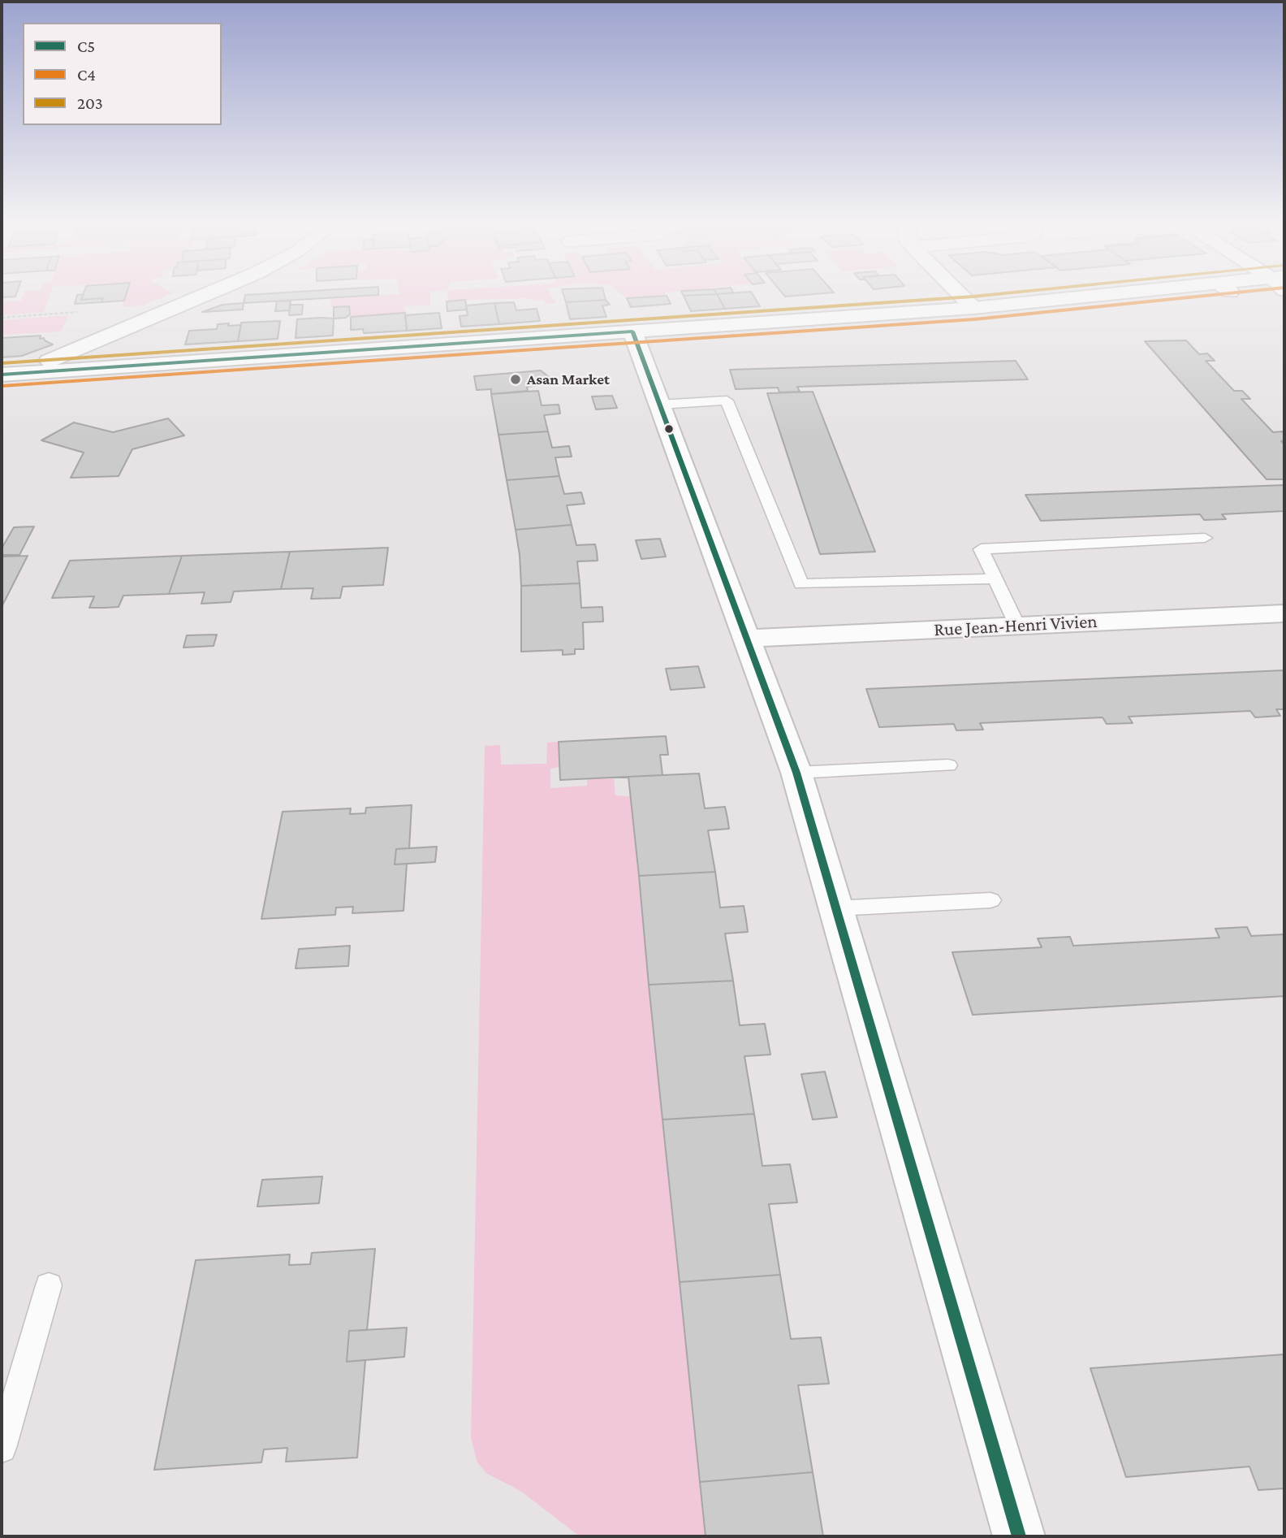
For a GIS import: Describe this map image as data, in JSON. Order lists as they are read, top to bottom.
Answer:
{
  "streets": {
    "street": ["Rue Jean-Henri Vivien"]
  },
  "places": ["Asan Market"],
  "lines": ["transit line C4", "transit line 203", "transit line C5"],
  "legend": ["C5", "C4", "203"]
}
